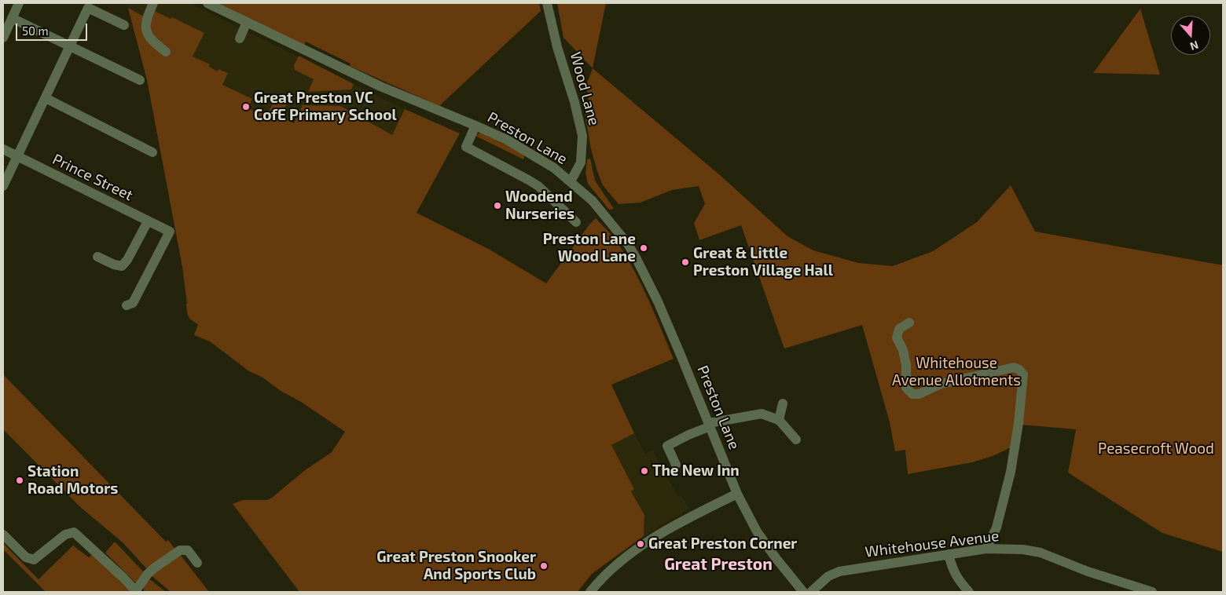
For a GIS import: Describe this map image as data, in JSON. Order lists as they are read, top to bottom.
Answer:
{
  "streets": {
    "street": [
      "Wood Lane",
      "Preston Lane",
      "Prince Street",
      "Whitehouse Avenue"
    ]
  },
  "crossings": [
    ["Wood Lane", "Preston Lane"]
  ],
  "districts": ["Great Preston"],
  "parks": ["Whitehouse Avenue Allotments", "Peasecroft Wood"],
  "places": [
    "Great Preston VC CofE Primary School",
    "Woodend Nurseries",
    "Preston Lane Wood Lane",
    "Great & Little Preston Village Hall",
    "The New Inn",
    "Station Road Motors",
    "Great Preston Corner",
    "Great Preston Snooker And Sports Club"
  ],
  "scale_bar": "50 m",
  "north": "bottom"
}
